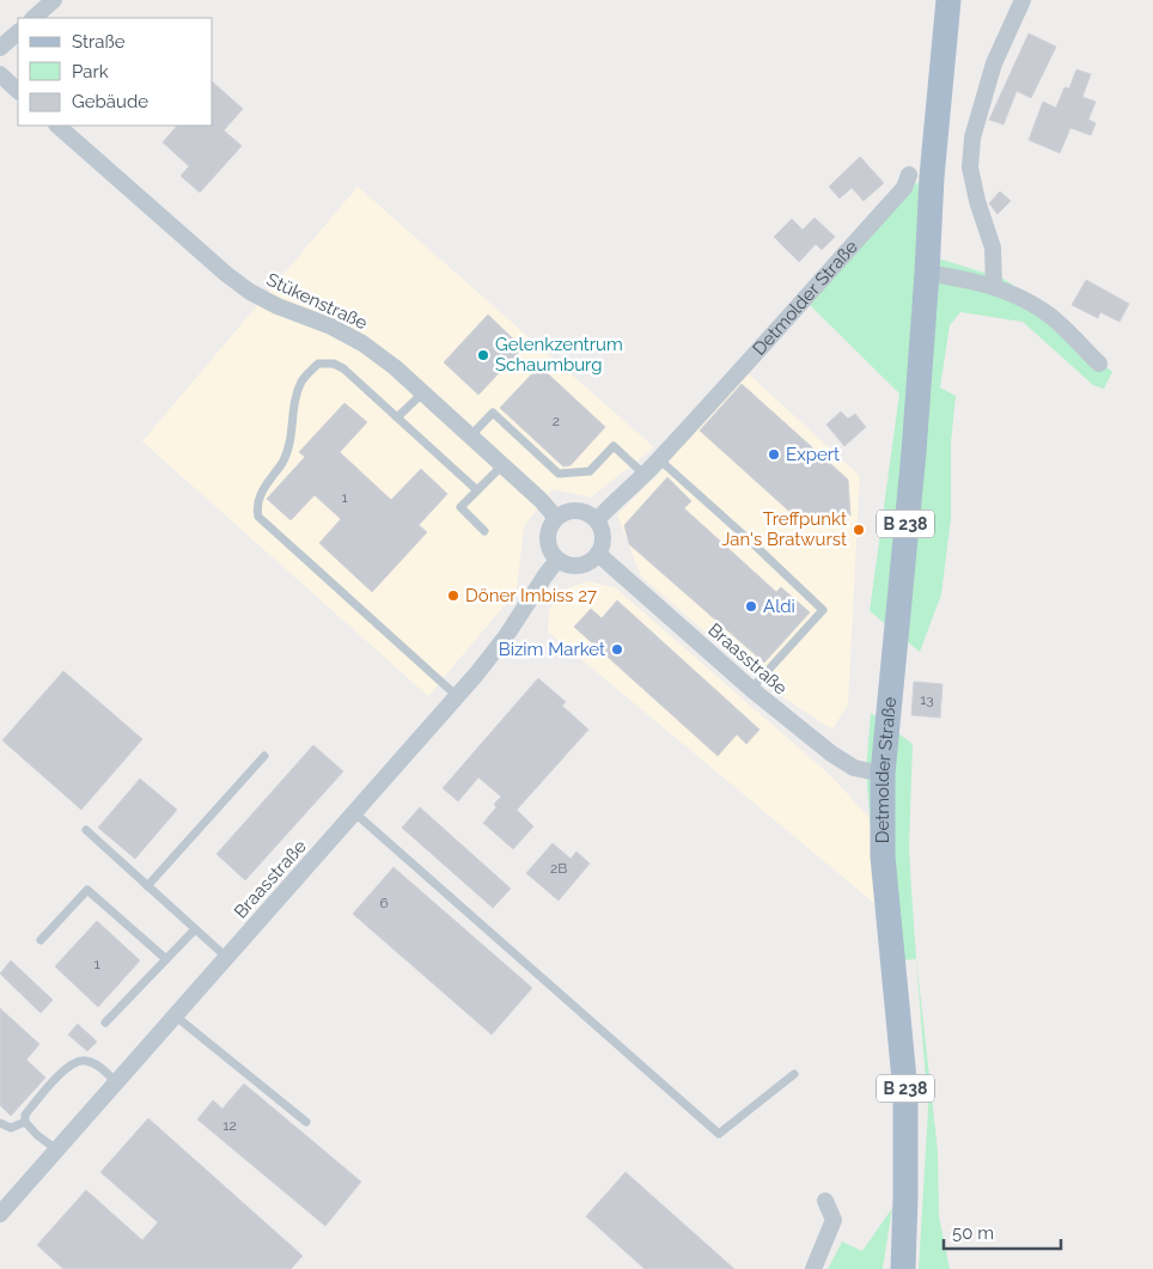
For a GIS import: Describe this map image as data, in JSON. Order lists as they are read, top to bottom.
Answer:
{
  "streets": {
    "main road": ["Detmolder Straße", "B 238"],
    "street": ["Stükenstraße", "Braasstraße"]
  },
  "crossings": [
    ["Detmolder Straße", "Stükenstraße"],
    ["Detmolder Straße", "Braasstraße"],
    ["Stükenstraße", "Braasstraße"]
  ],
  "places": [
    "Gelenkzentrum Schaumburg",
    "Expert",
    "Treffpunkt Jan's Bratwurst",
    "Döner Imbiss 27",
    "Aldi",
    "Bizim Market"
  ],
  "house_numbers": [
    "2",
    "1",
    "13",
    "2B",
    "6",
    "1",
    "12"
  ],
  "legend": ["Straße", "Park", "Gebäude"],
  "scale_bar": "50 m"
}
